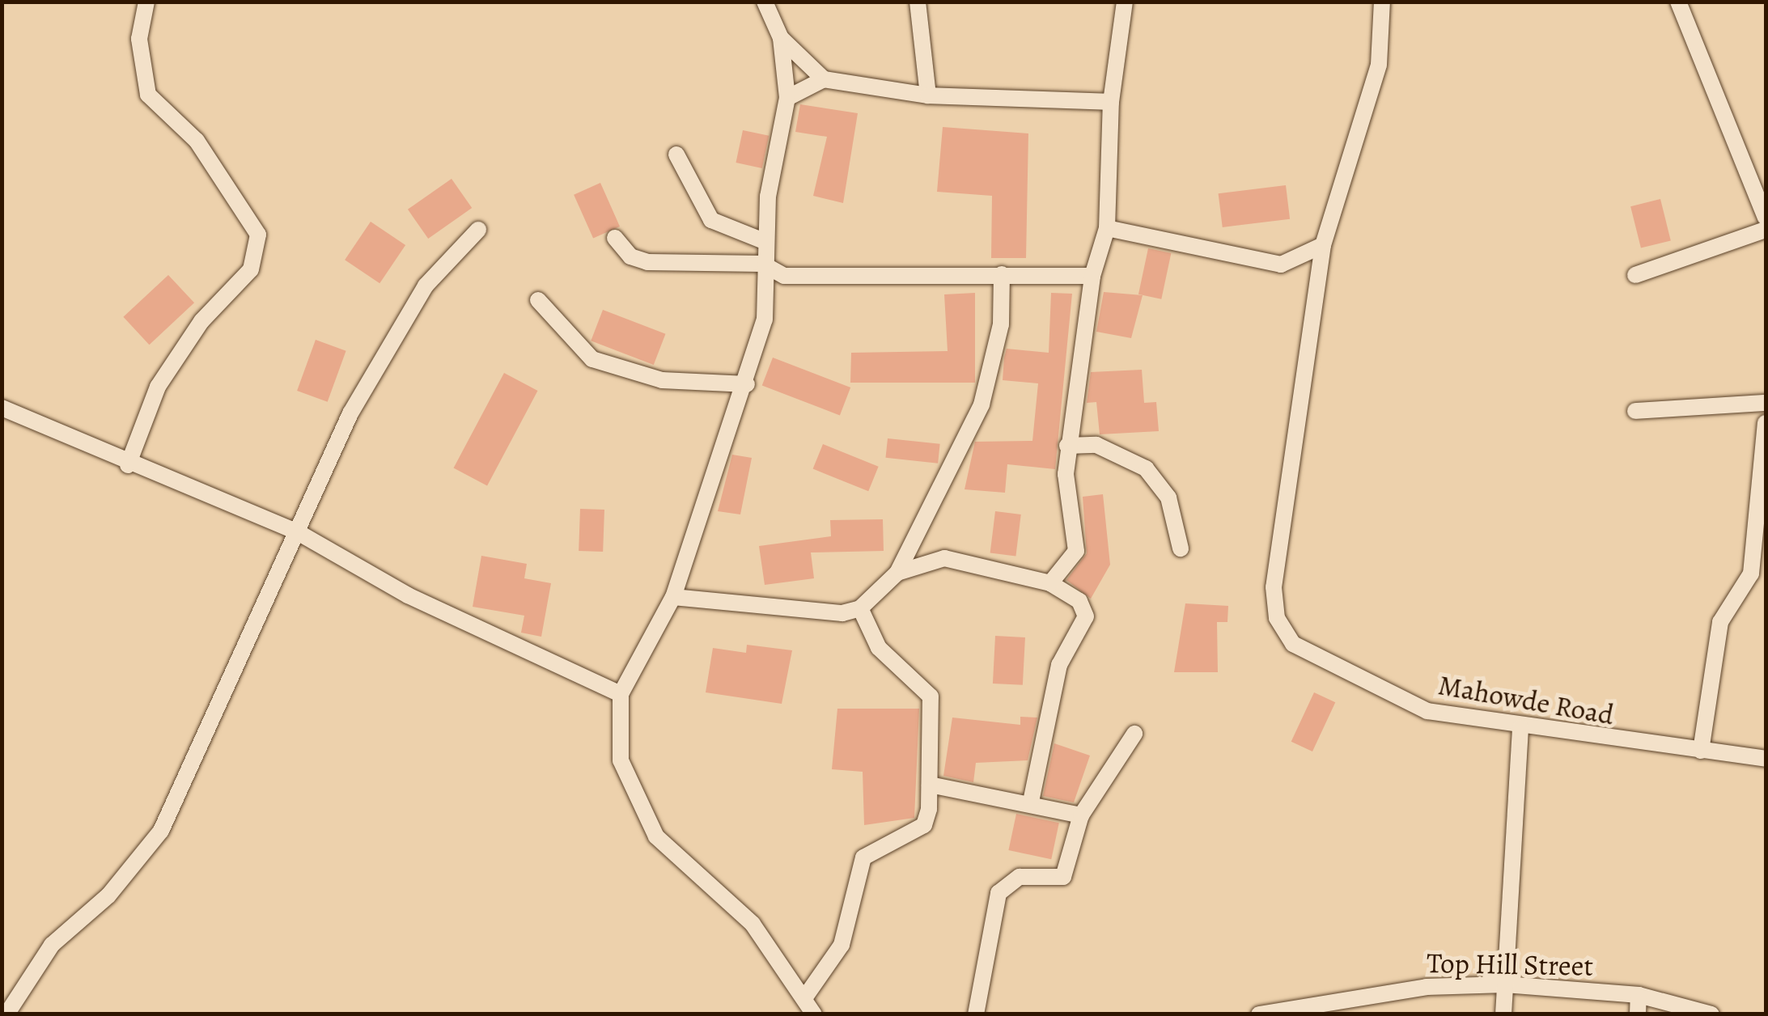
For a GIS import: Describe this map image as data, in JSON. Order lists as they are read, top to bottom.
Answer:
{
  "streets": {
    "street": ["Mahowde Road", "Top Hill Street"]
  }
}
